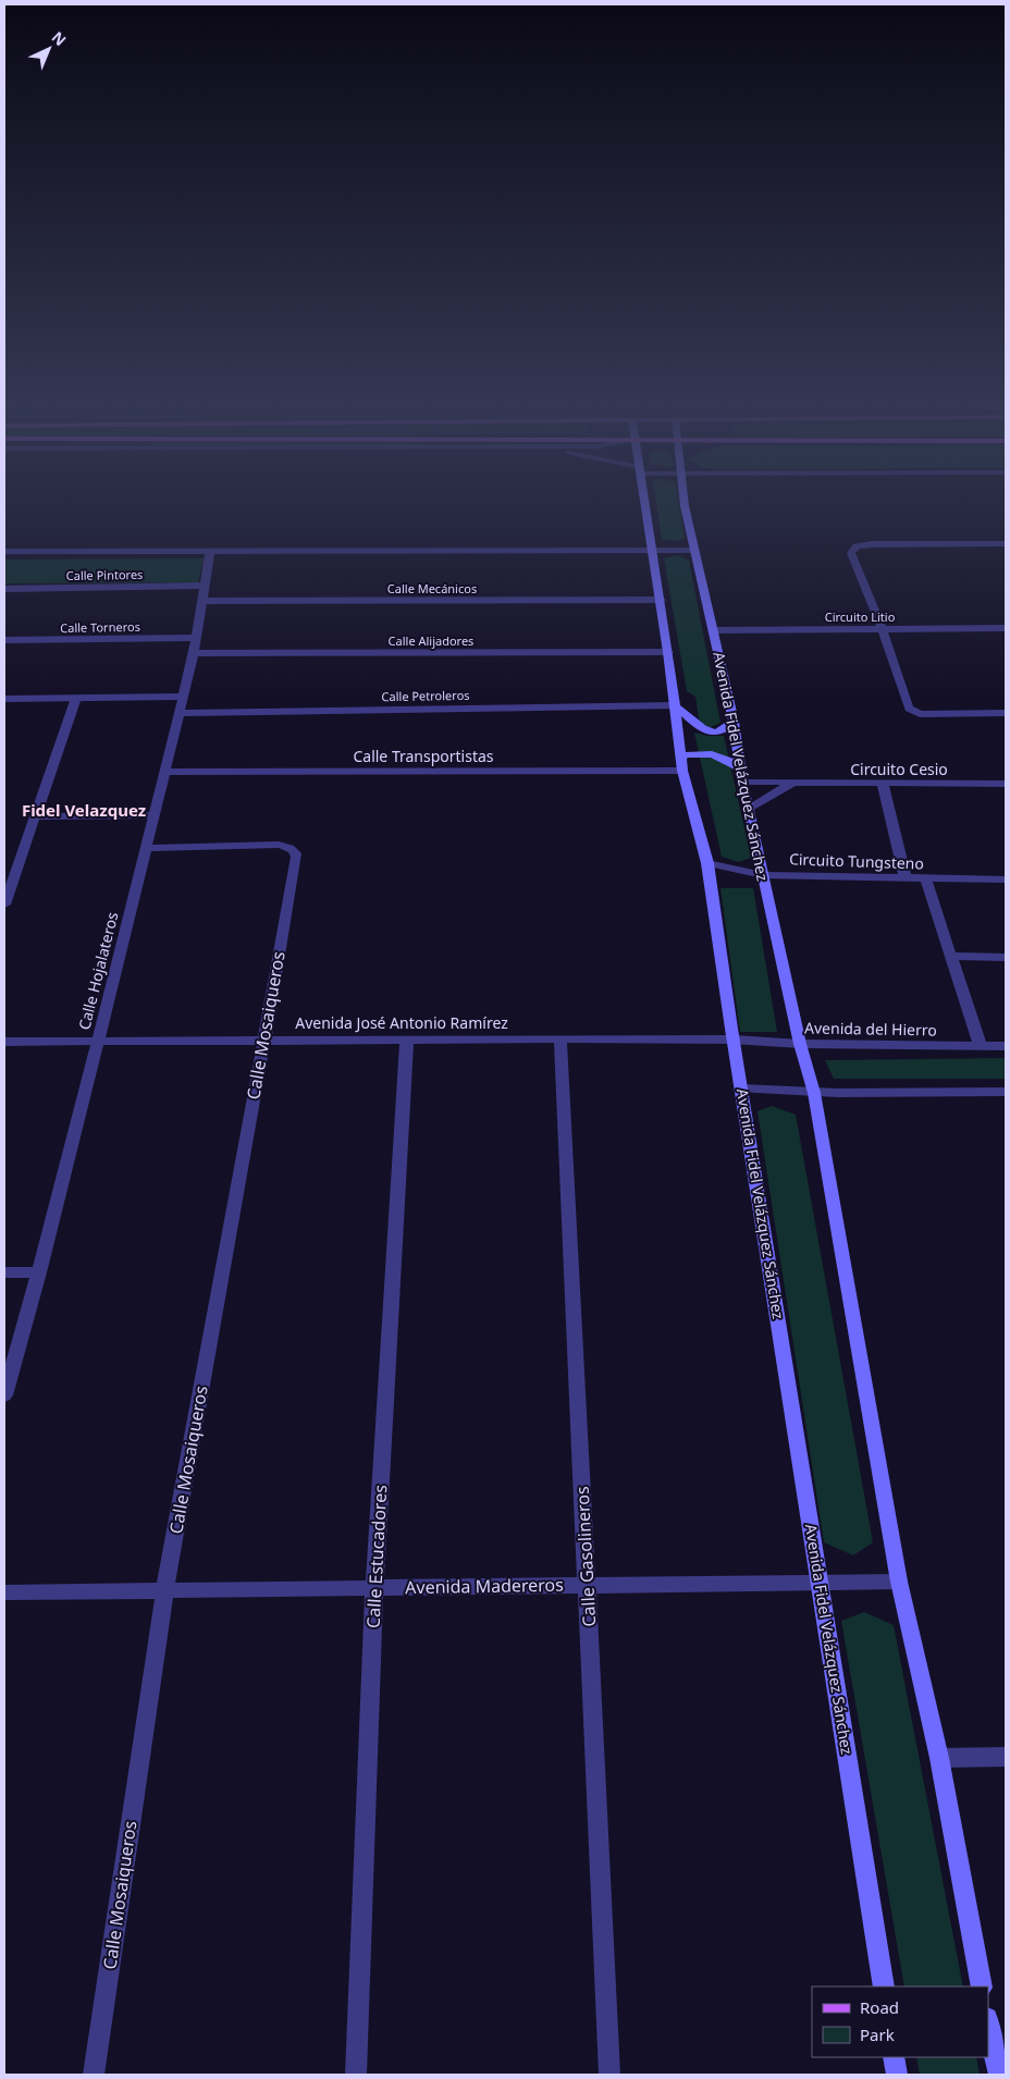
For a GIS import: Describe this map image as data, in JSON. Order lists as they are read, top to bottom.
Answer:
{
  "streets": {
    "main road": ["Avenida Fidel Velázquez Sánchez"],
    "street": [
      "Calle Pintores",
      "Calle Mecánicos",
      "Circuito Litio",
      "Calle Torneros",
      "Calle Alijadores",
      "Calle Petroleros",
      "Calle Transportistas",
      "Circuito Cesio",
      "Circuito Tungsteno",
      "Calle Hojalateros",
      "Avenida José Antonio Ramírez",
      "Calle Mosaiqueros",
      "Avenida del Hierro",
      "Calle Estucadores",
      "Calle Gasolineros",
      "Avenida Madereros"
    ]
  },
  "crossings": [
    ["Calle Pintores", "Calle Hojalateros"],
    ["Calle Mecánicos", "Avenida Fidel Velázquez Sánchez"],
    ["Calle Mecánicos", "Calle Hojalateros"],
    ["Circuito Litio", "Avenida Fidel Velázquez Sánchez"],
    ["Calle Torneros", "Calle Hojalateros"],
    ["Calle Alijadores", "Avenida Fidel Velázquez Sánchez"],
    ["Calle Alijadores", "Calle Hojalateros"],
    ["Calle Petroleros", "Avenida Fidel Velázquez Sánchez"],
    ["Calle Petroleros", "Calle Hojalateros"],
    ["Calle Transportistas", "Avenida Fidel Velázquez Sánchez"],
    ["Calle Transportistas", "Calle Hojalateros"],
    ["Avenida Fidel Velázquez Sánchez", "Circuito Cesio"],
    ["Avenida Fidel Velázquez Sánchez", "Circuito Tungsteno"],
    ["Avenida Fidel Velázquez Sánchez", "Avenida José Antonio Ramírez"],
    ["Avenida Fidel Velázquez Sánchez", "Avenida del Hierro"],
    ["Avenida Fidel Velázquez Sánchez", "Avenida Madereros"],
    ["Calle Hojalateros", "Avenida José Antonio Ramírez"],
    ["Calle Hojalateros", "Calle Mosaiqueros"],
    ["Avenida José Antonio Ramírez", "Calle Mosaiqueros"],
    ["Avenida José Antonio Ramírez", "Avenida del Hierro"],
    ["Avenida José Antonio Ramírez", "Calle Estucadores"],
    ["Avenida José Antonio Ramírez", "Calle Gasolineros"],
    ["Calle Mosaiqueros", "Avenida Madereros"],
    ["Calle Estucadores", "Avenida Madereros"],
    ["Calle Gasolineros", "Avenida Madereros"]
  ],
  "districts": ["Fidel Velazquez"],
  "legend": ["Road", "Park"],
  "north": "top right"
}
